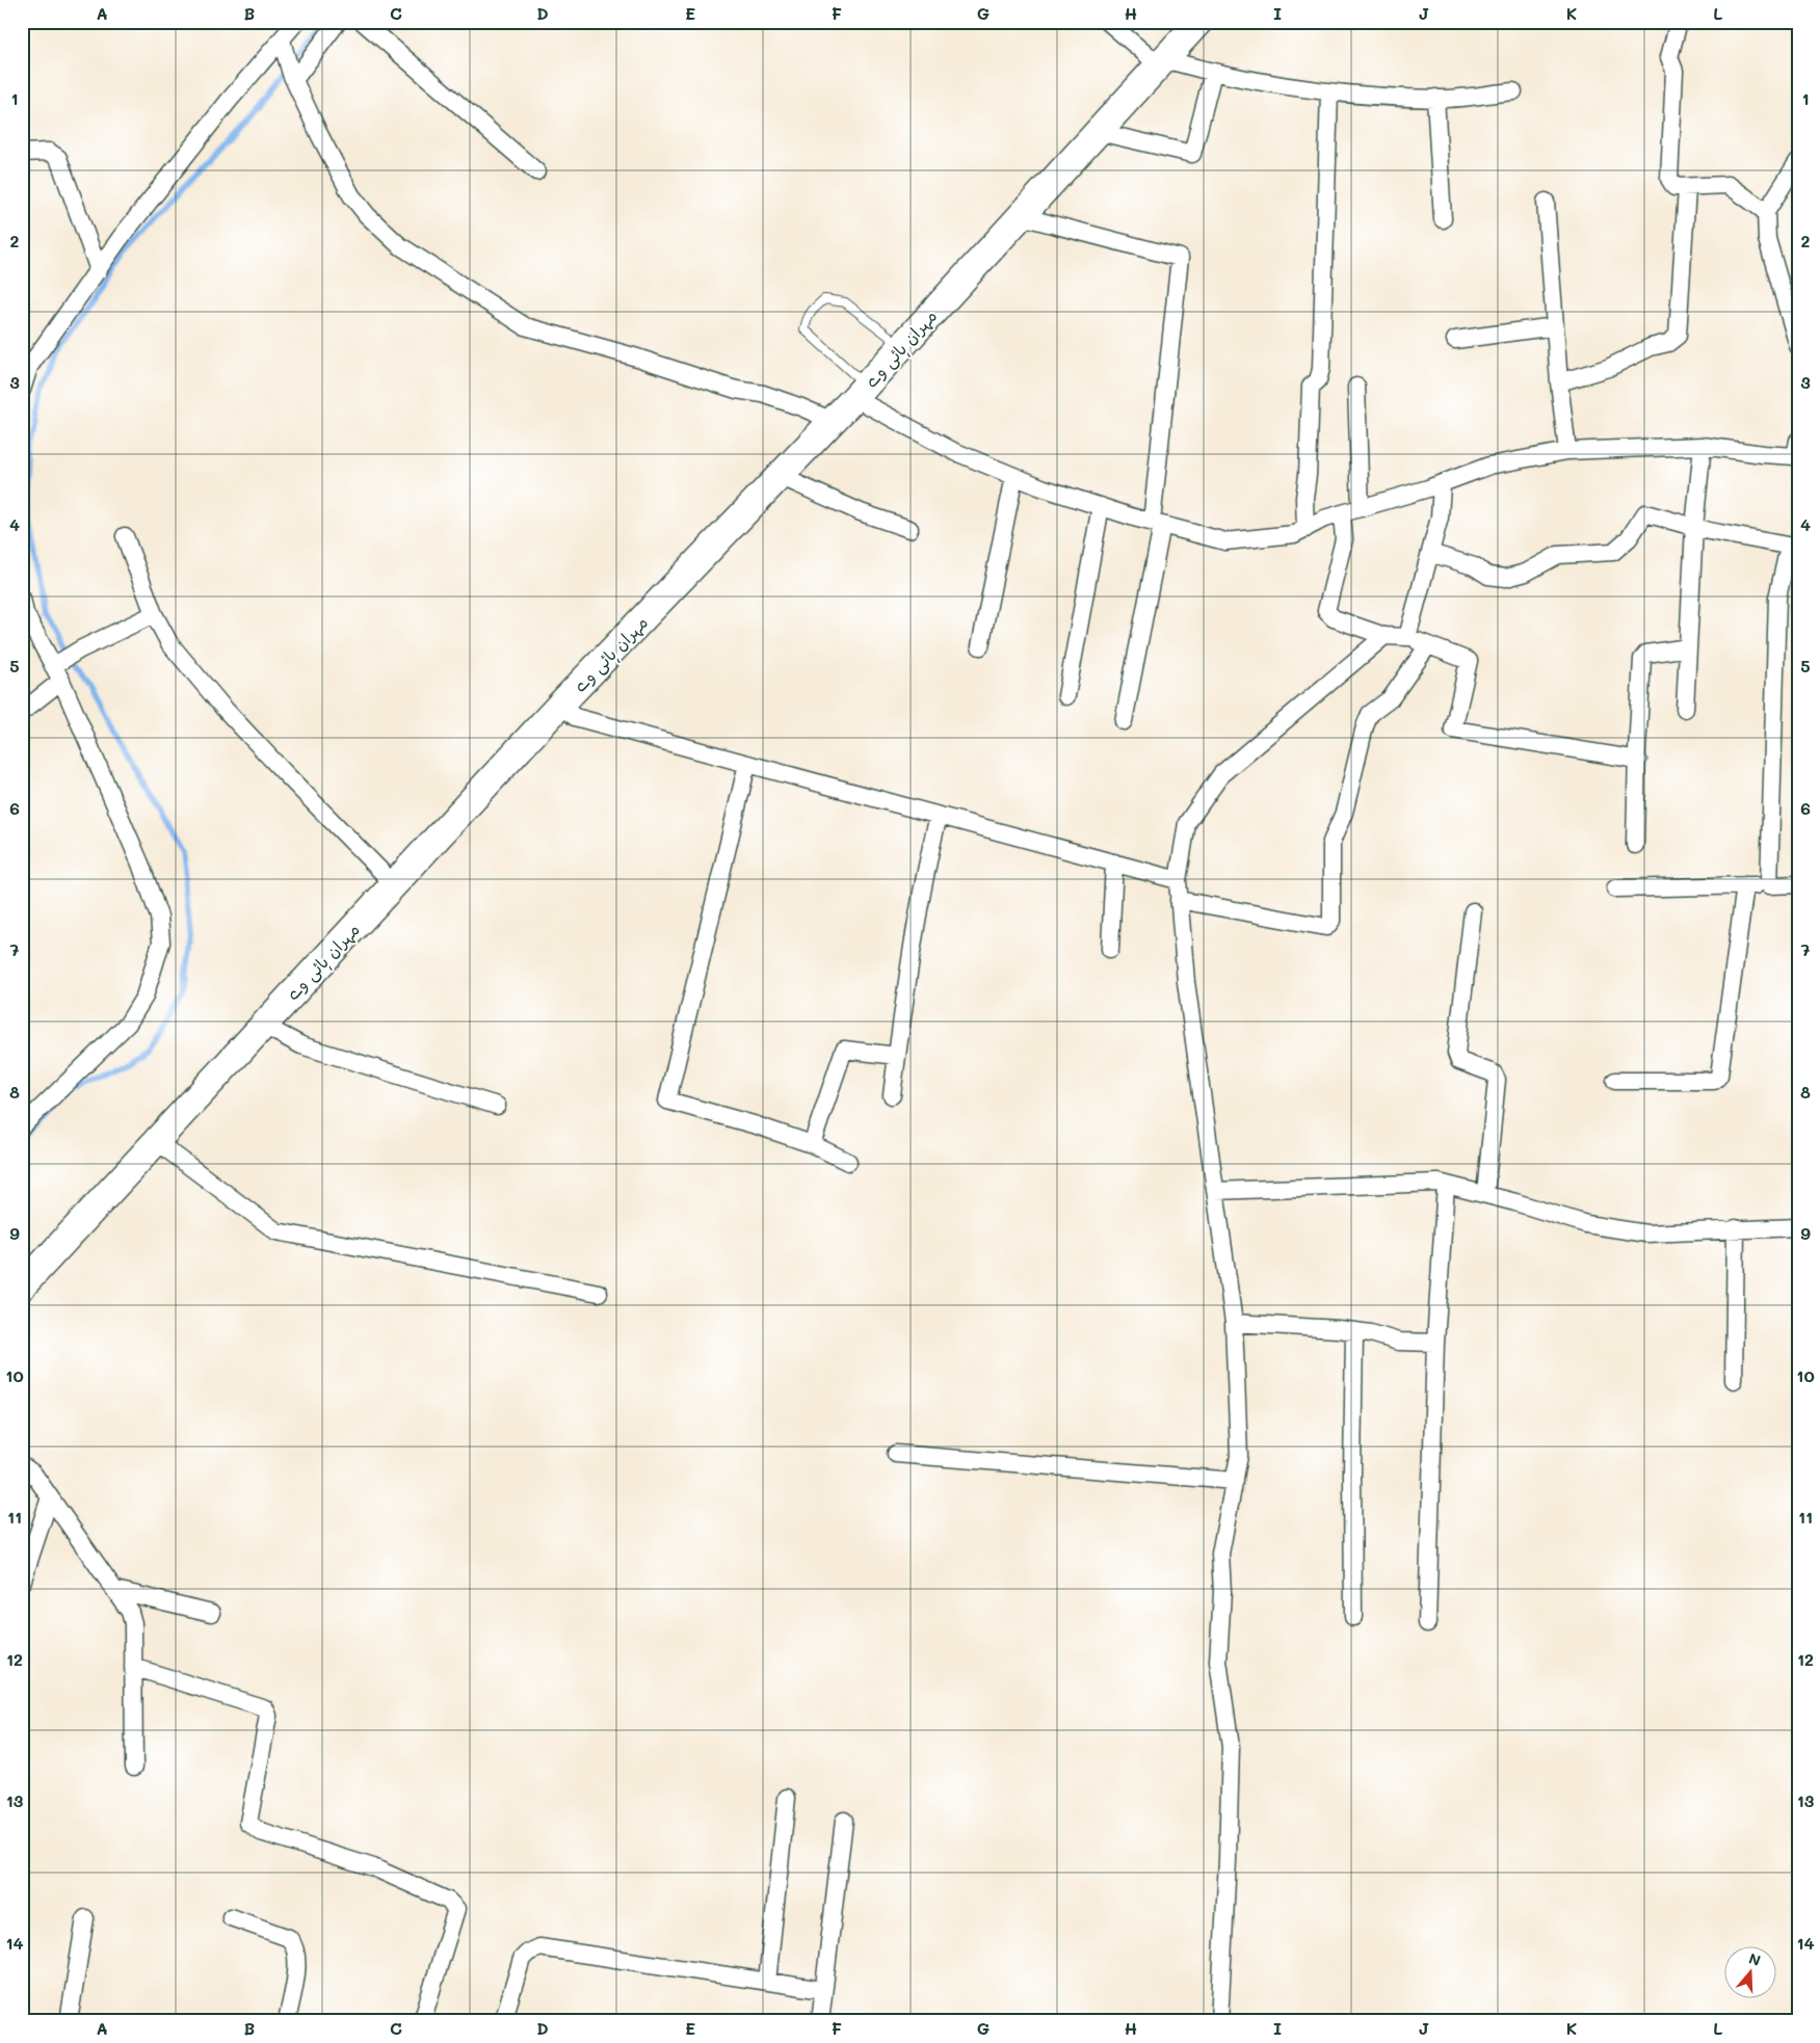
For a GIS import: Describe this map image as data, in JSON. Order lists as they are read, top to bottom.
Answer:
{
  "streets": {
    "main road": ["مہران ہائی وے"]
  },
  "north": "top",
  "grid": {
    "columns": [
      "A",
      "B",
      "C",
      "D",
      "E",
      "F",
      "G",
      "H",
      "I",
      "J",
      "K",
      "L"
    ],
    "rows": [
      "1",
      "2",
      "3",
      "4",
      "5",
      "6",
      "7",
      "8",
      "9",
      "10",
      "11",
      "12",
      "13",
      "14"
    ]
  }
}
